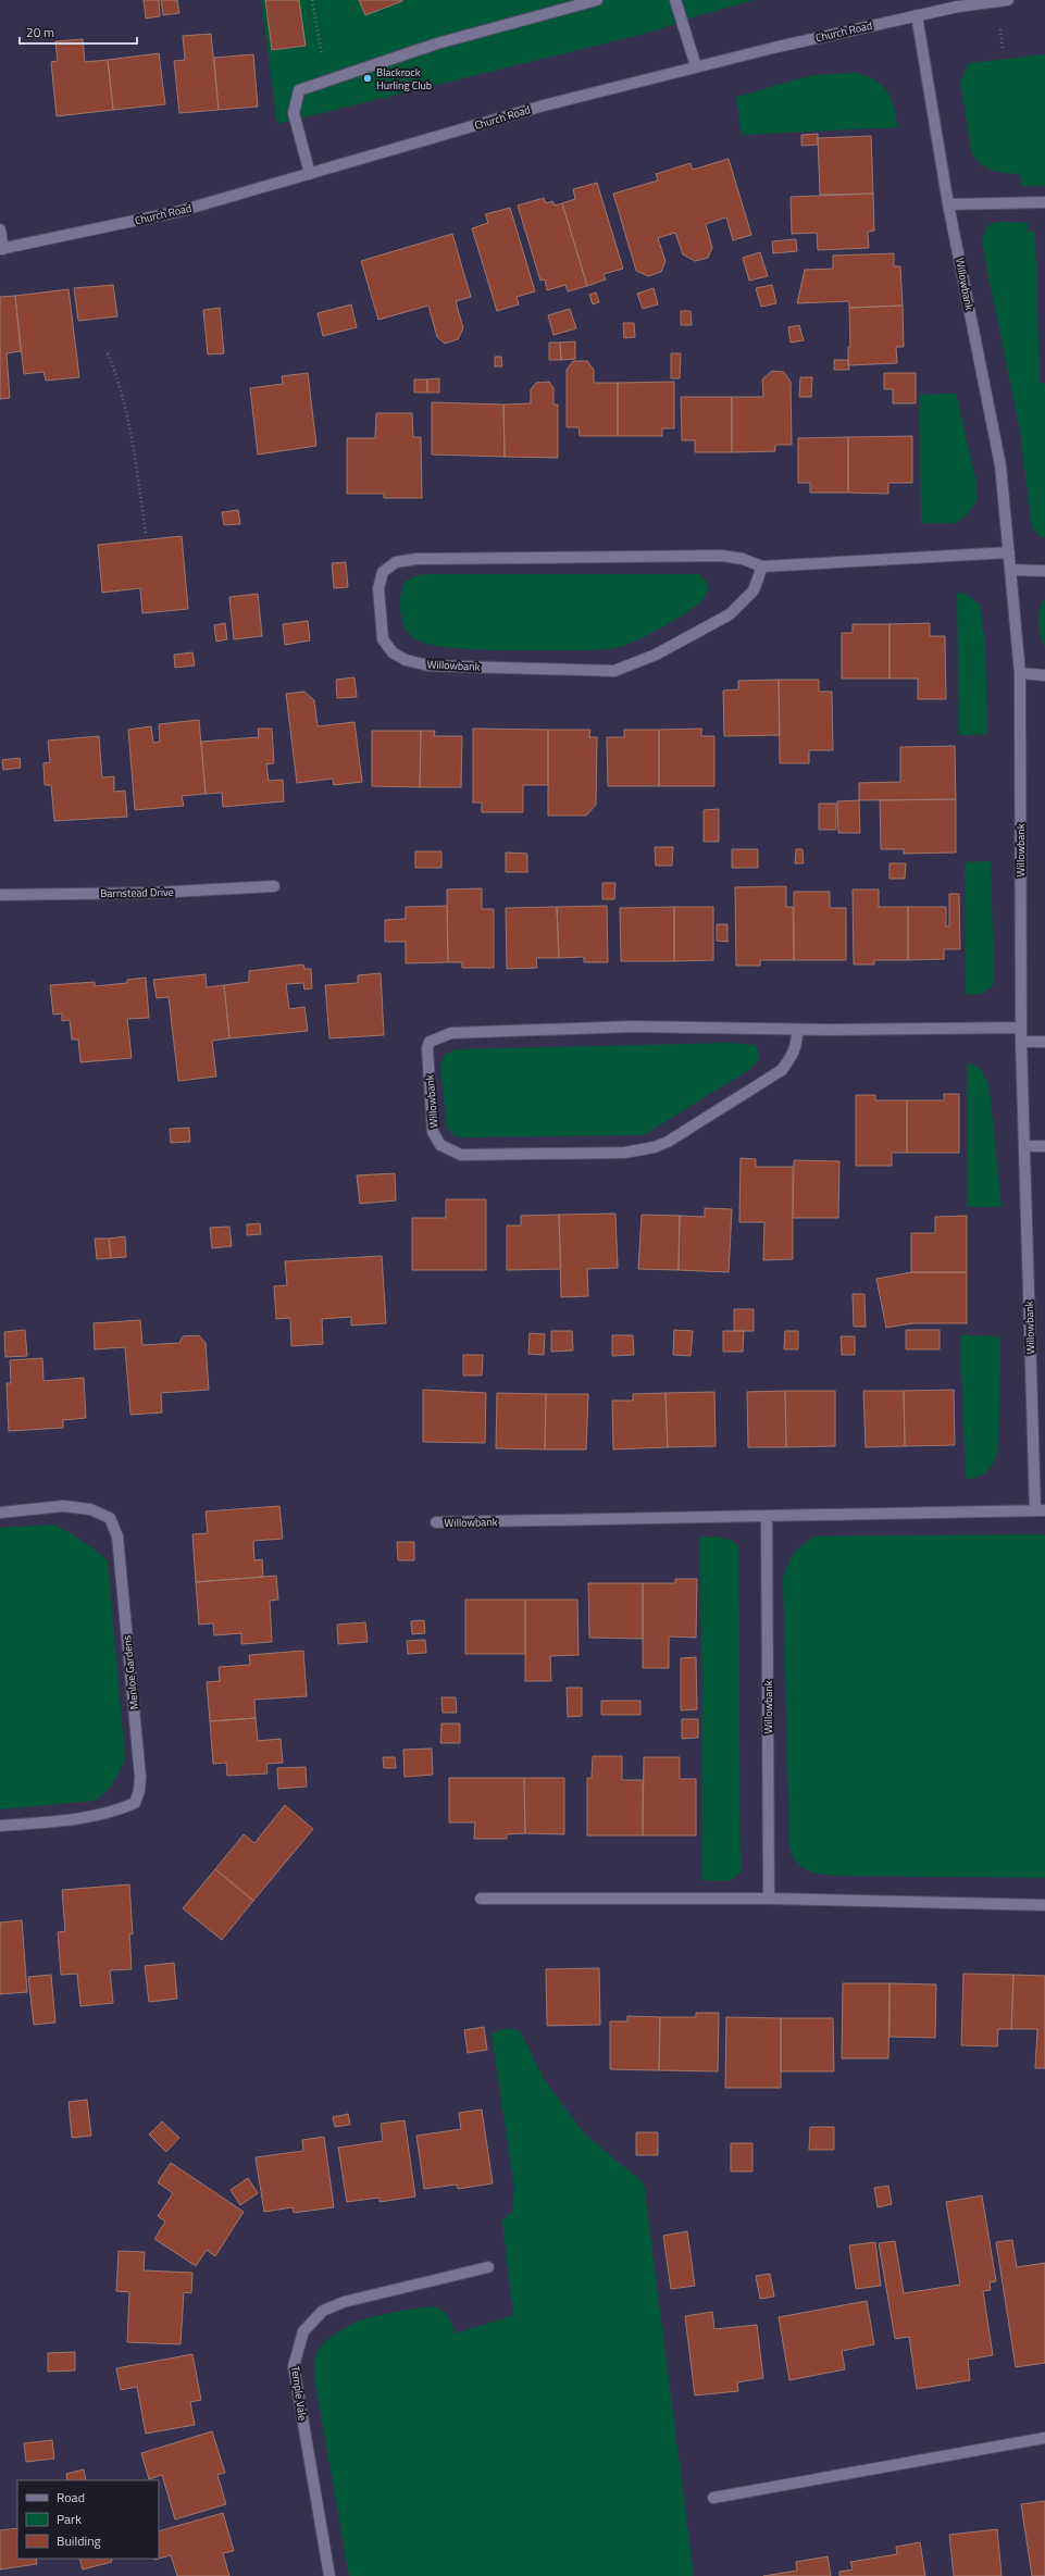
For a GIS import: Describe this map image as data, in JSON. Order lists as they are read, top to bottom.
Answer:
{
  "streets": {
    "street": [
      "Church Road",
      "Willowbank",
      "Barnstead Drive",
      "Menloe Gardens",
      "Temple Vale"
    ]
  },
  "crossings": [
    ["Church Road", "Willowbank"]
  ],
  "places": ["Blackrock Hurling Club"],
  "legend": ["Road", "Park", "Building"],
  "scale_bar": "20 m"
}
